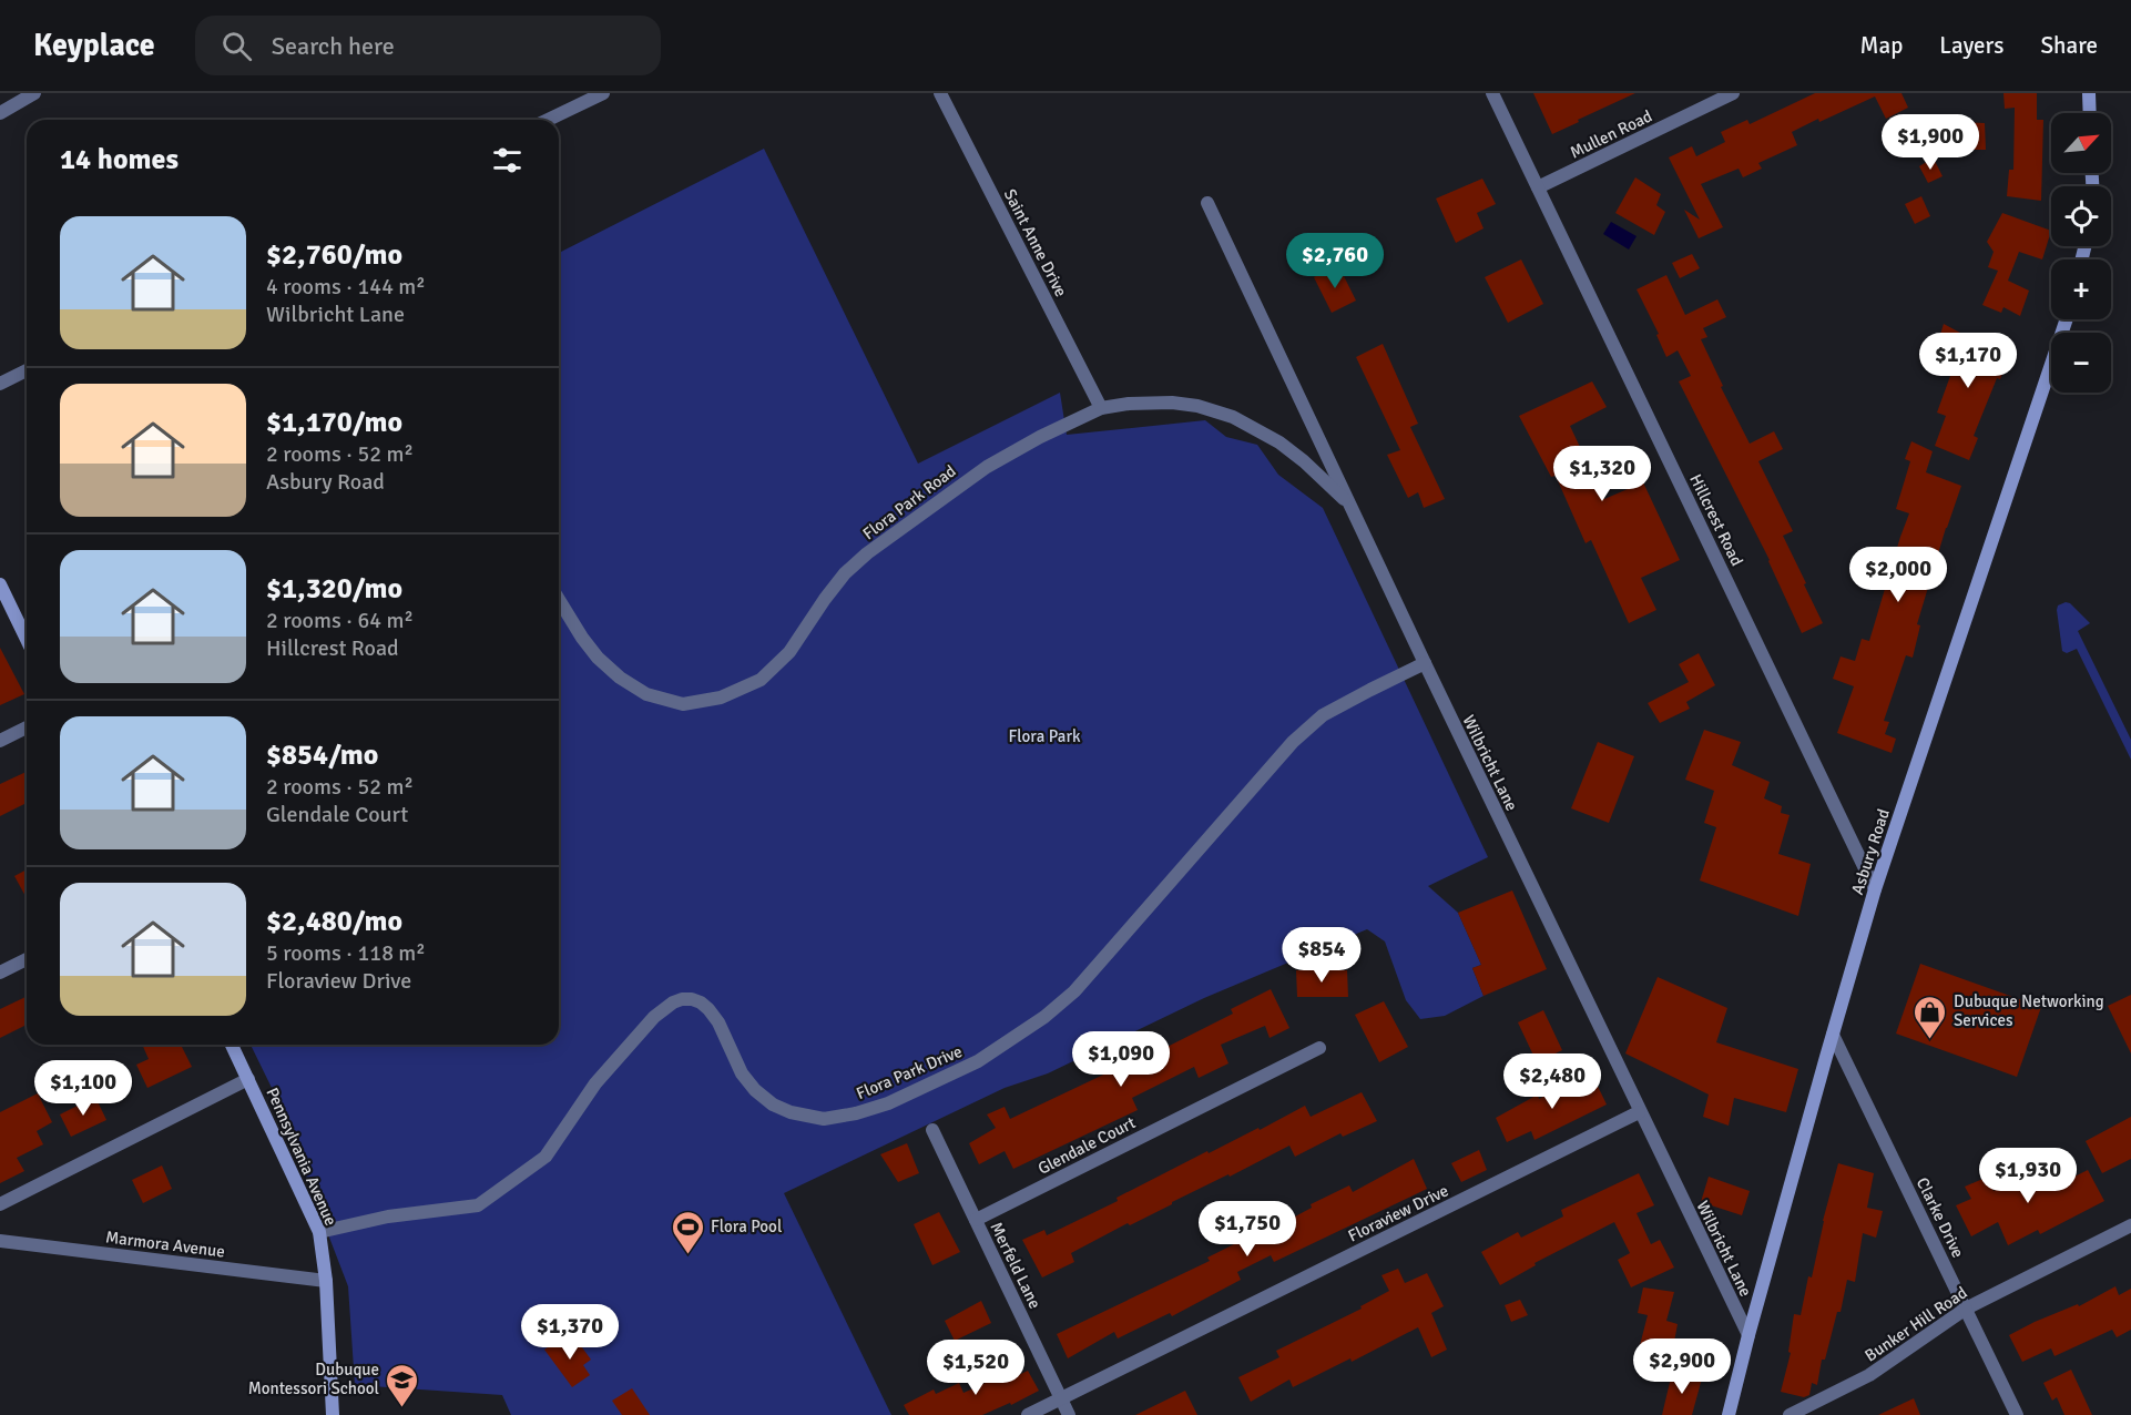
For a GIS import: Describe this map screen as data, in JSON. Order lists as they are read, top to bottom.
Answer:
{
  "streets": {
    "main road": ["Asbury Road", "Pennsylvania Avenue"],
    "street": [
      "Mullen Road",
      "Saint Anne Drive",
      "Flora Park Road",
      "Hillcrest Road",
      "Wilbricht Lane",
      "Flora Park Drive",
      "Glendale Court",
      "Floraview Drive",
      "Clarke Drive",
      "Marmora Avenue",
      "Merfeld Lane",
      "Bunker Hill Road"
    ]
  },
  "crossings": [
    ["Mullen Road", "Hillcrest Road"],
    ["Saint Anne Drive", "Flora Park Road"],
    ["Flora Park Road", "Wilbricht Lane"],
    ["Hillcrest Road", "Asbury Road"],
    ["Wilbricht Lane", "Asbury Road"],
    ["Wilbricht Lane", "Flora Park Drive"],
    ["Wilbricht Lane", "Floraview Drive"],
    ["Asbury Road", "Clarke Drive"],
    ["Flora Park Drive", "Pennsylvania Avenue"],
    ["Glendale Court", "Merfeld Lane"],
    ["Pennsylvania Avenue", "Marmora Avenue"],
    ["Floraview Drive", "Merfeld Lane"],
    ["Clarke Drive", "Bunker Hill Road"]
  ],
  "parks": ["Flora Park"],
  "places": {
    "shop": ["Dubuque Networking Services"],
    "sports": ["Flora Pool"],
    "school or university": ["Dubuque Montessori School"]
  },
  "north": "top right",
  "page": {
    "header": "Keyplace",
    "search": "Search here",
    "nav": ["Map", "Layers", "Share"],
    "map_buttons": ["+", "−"],
    "price": [
      "$1,900",
      "$2,760",
      "$1,170",
      "$1,320",
      "$2,000",
      "$854",
      "$1,090",
      "$2,480",
      "$1,100",
      "$1,930",
      "$1,750",
      "$1,370",
      "$2,900",
      "$1,520"
    ],
    "heading": "14 homes",
    "list": [
      {
        "name": "$2,760/mo",
        "note": "4 rooms · 144 m² · Wilbricht Lane"
      },
      {
        "name": "$1,170/mo",
        "note": "2 rooms · 52 m² · Asbury Road"
      },
      {
        "name": "$1,320/mo",
        "note": "2 rooms · 64 m² · Hillcrest Road"
      },
      {
        "name": "$854/mo",
        "note": "2 rooms · 52 m² · Glendale Court"
      },
      {
        "name": "$2,480/mo",
        "note": "5 rooms · 118 m² · Floraview Drive"
      }
    ]
  }
}
